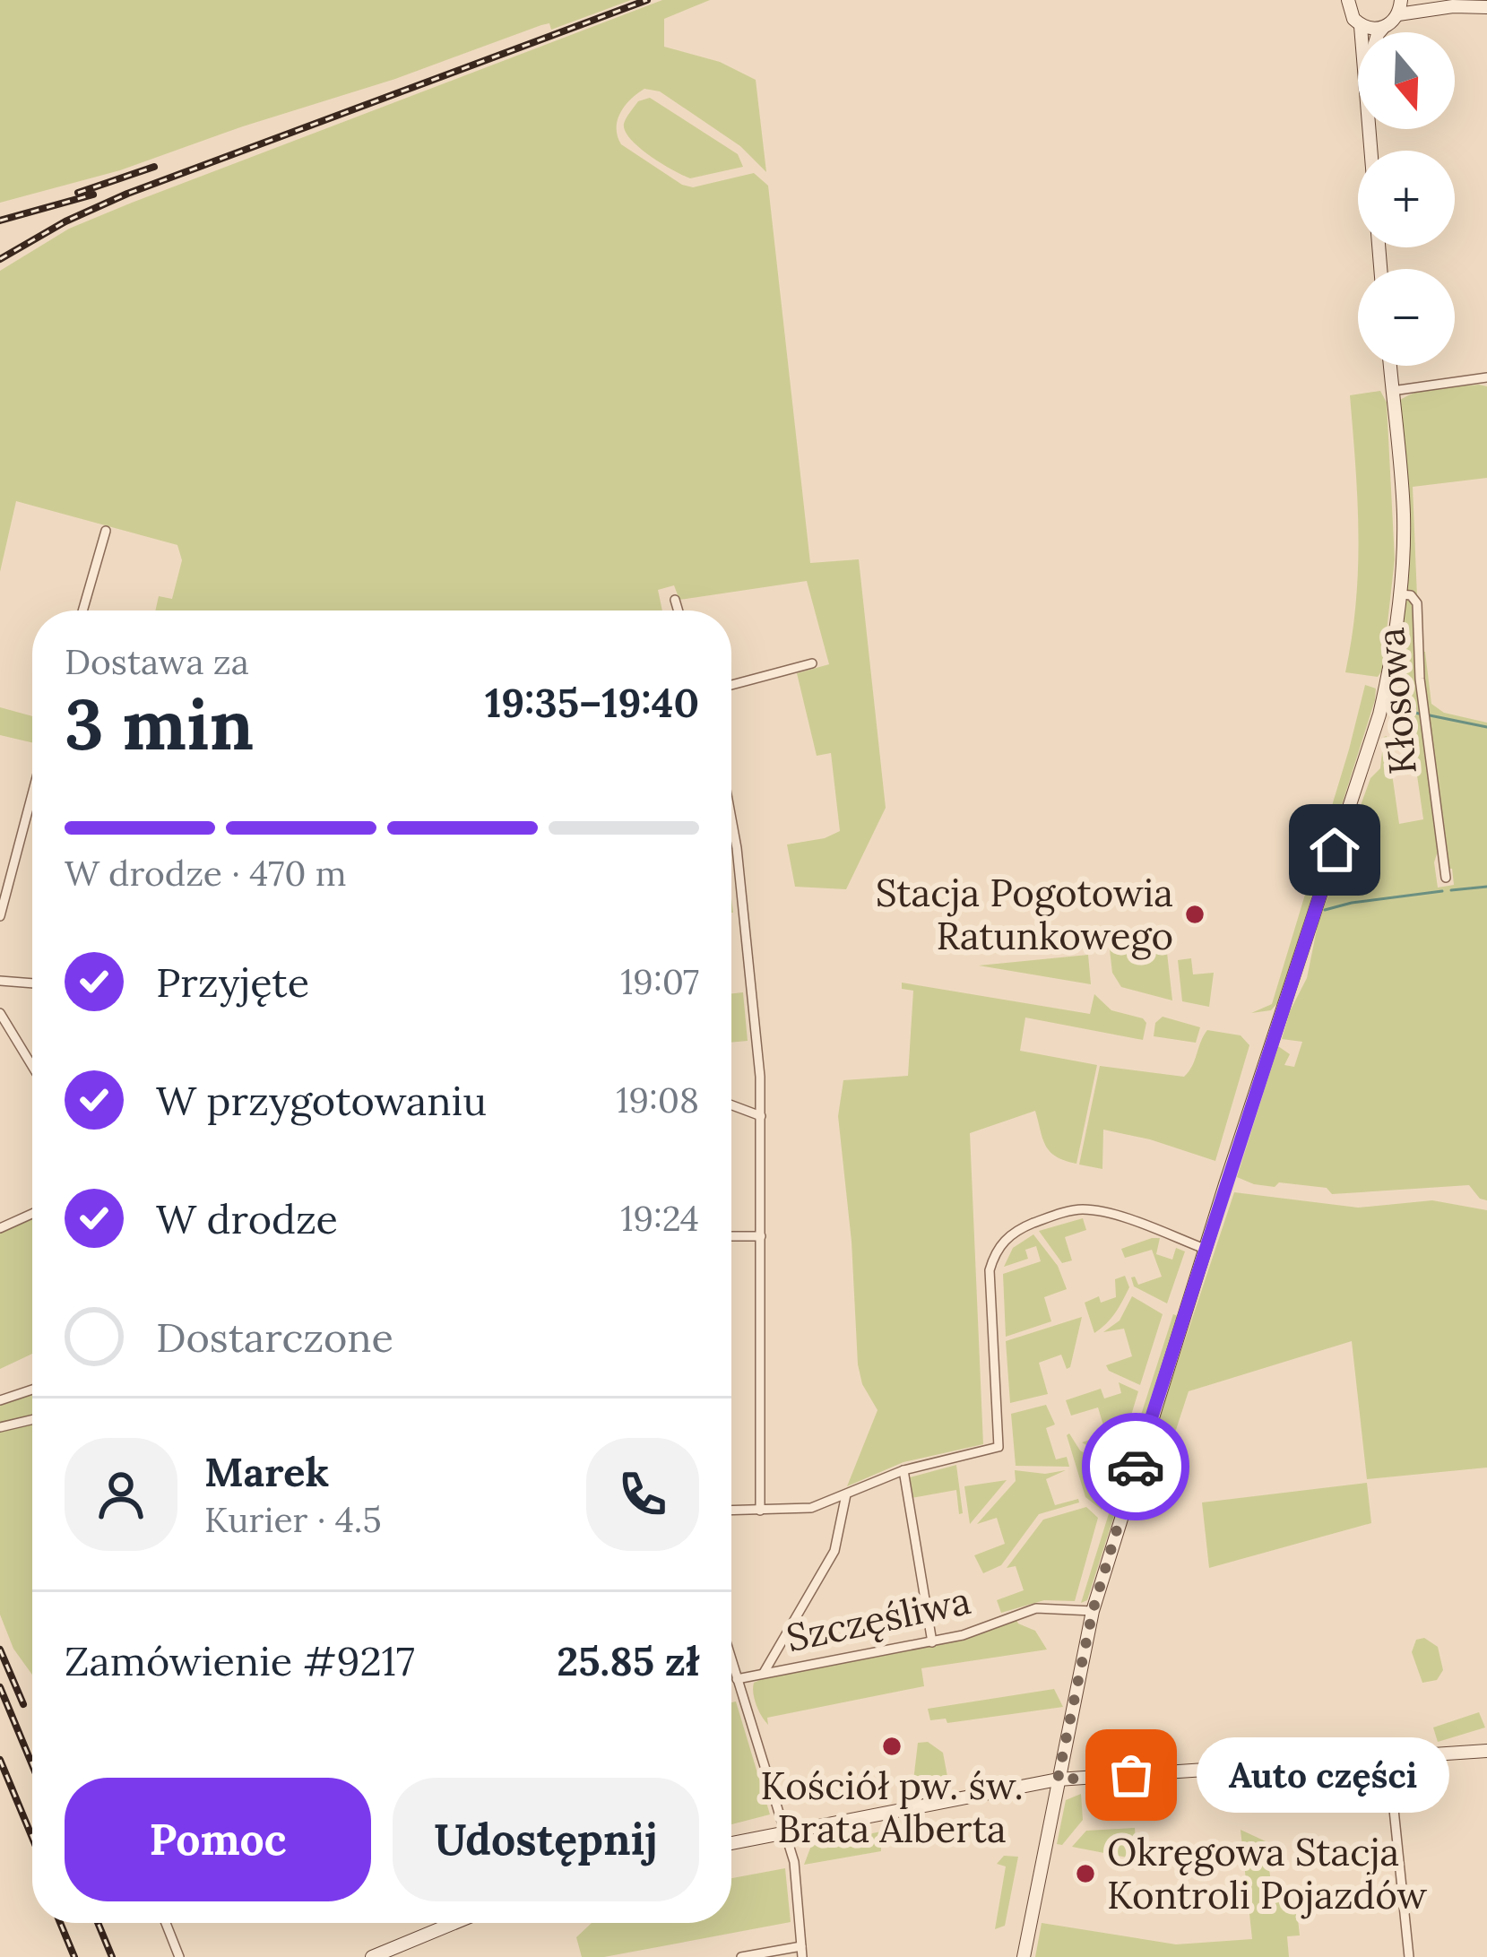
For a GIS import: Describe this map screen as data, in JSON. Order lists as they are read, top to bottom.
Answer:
{
  "streets": {
    "street": ["Kłosowa", "Szczęśliwa"]
  },
  "places": [
    "Stacja Pogotowia Ratunkowego",
    "Kościół pw. św. Brata Alberta",
    "Auto części",
    "Okręgowa Stacja Kontroli Pojazdów"
  ],
  "north": "bottom",
  "page": {
    "map_buttons": ["+", "−"],
    "heading": ["3 min", "Dostawa za", "19:35–19:40"],
    "panel": [
      "Marek",
      "Kurier · 4.5",
      "Zamówienie #9217",
      "25.85 zł"
    ],
    "bar": "W drodze · 470 m",
    "list": [
      ["Przyjęte", "19:07"],
      ["W przygotowaniu", "19:08"],
      ["W drodze", "19:24"],
      "Dostarczone"
    ],
    "bubble": "Auto części",
    "buttons": ["Pomoc", "Udostępnij"]
  }
}
